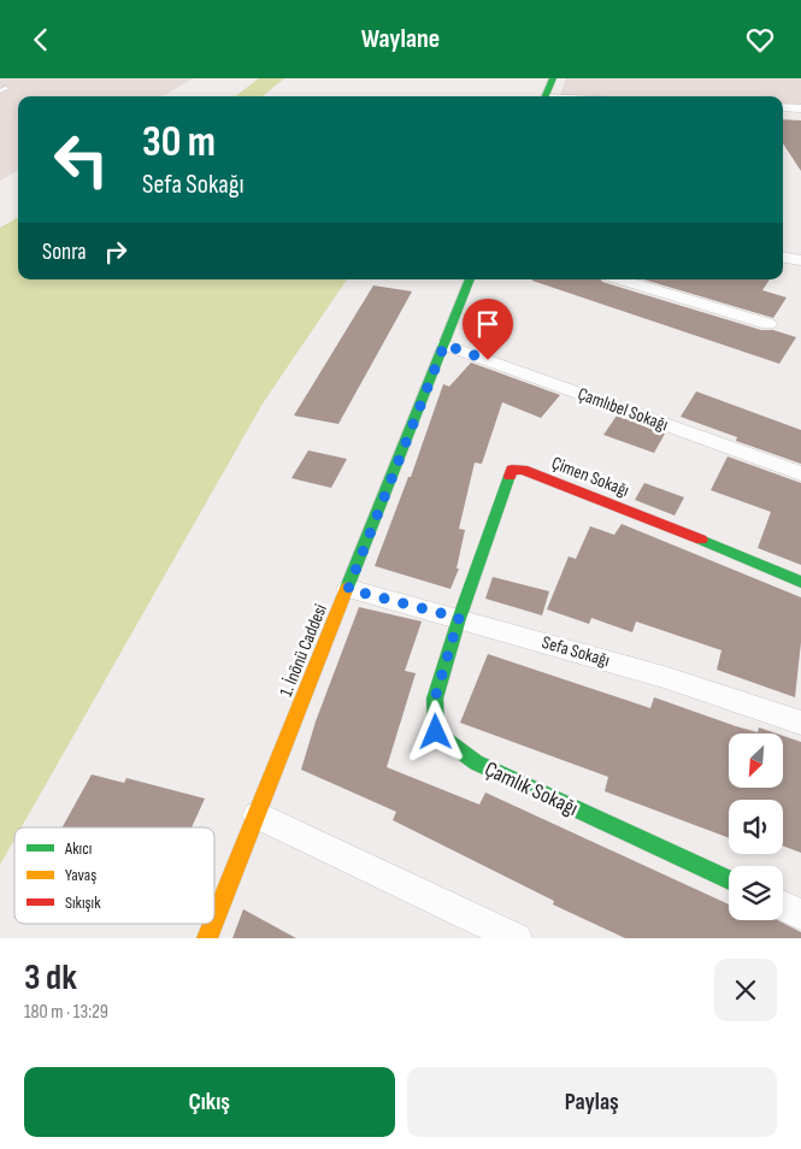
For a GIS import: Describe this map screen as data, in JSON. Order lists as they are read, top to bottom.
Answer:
{
  "streets": {
    "main road": ["Çimen Sokağı", "1. İnönü Caddesi", "Çamlık Sokağı"],
    "street": ["Çamlıbel Sokağı", "Sefa Sokağı"]
  },
  "crossings": [
    ["Çamlıbel Sokağı", "1. İnönü Caddesi"],
    ["Çimen Sokağı", "Sefa Sokağı"],
    ["Çimen Sokağı", "Çamlık Sokağı"],
    ["1. İnönü Caddesi", "Sefa Sokağı"],
    ["Sefa Sokağı", "Çamlık Sokağı"]
  ],
  "legend": ["Akıcı", "Yavaş", "Sıkışık"],
  "north": "bottom left",
  "page": {
    "header": "Waylane",
    "turn": ["30 m", "Sefa Sokağı"],
    "then": "Sonra",
    "heading": ["3 dk", "180 m · 13:29"],
    "buttons": ["Çıkış", "Paylaş"]
  }
}
